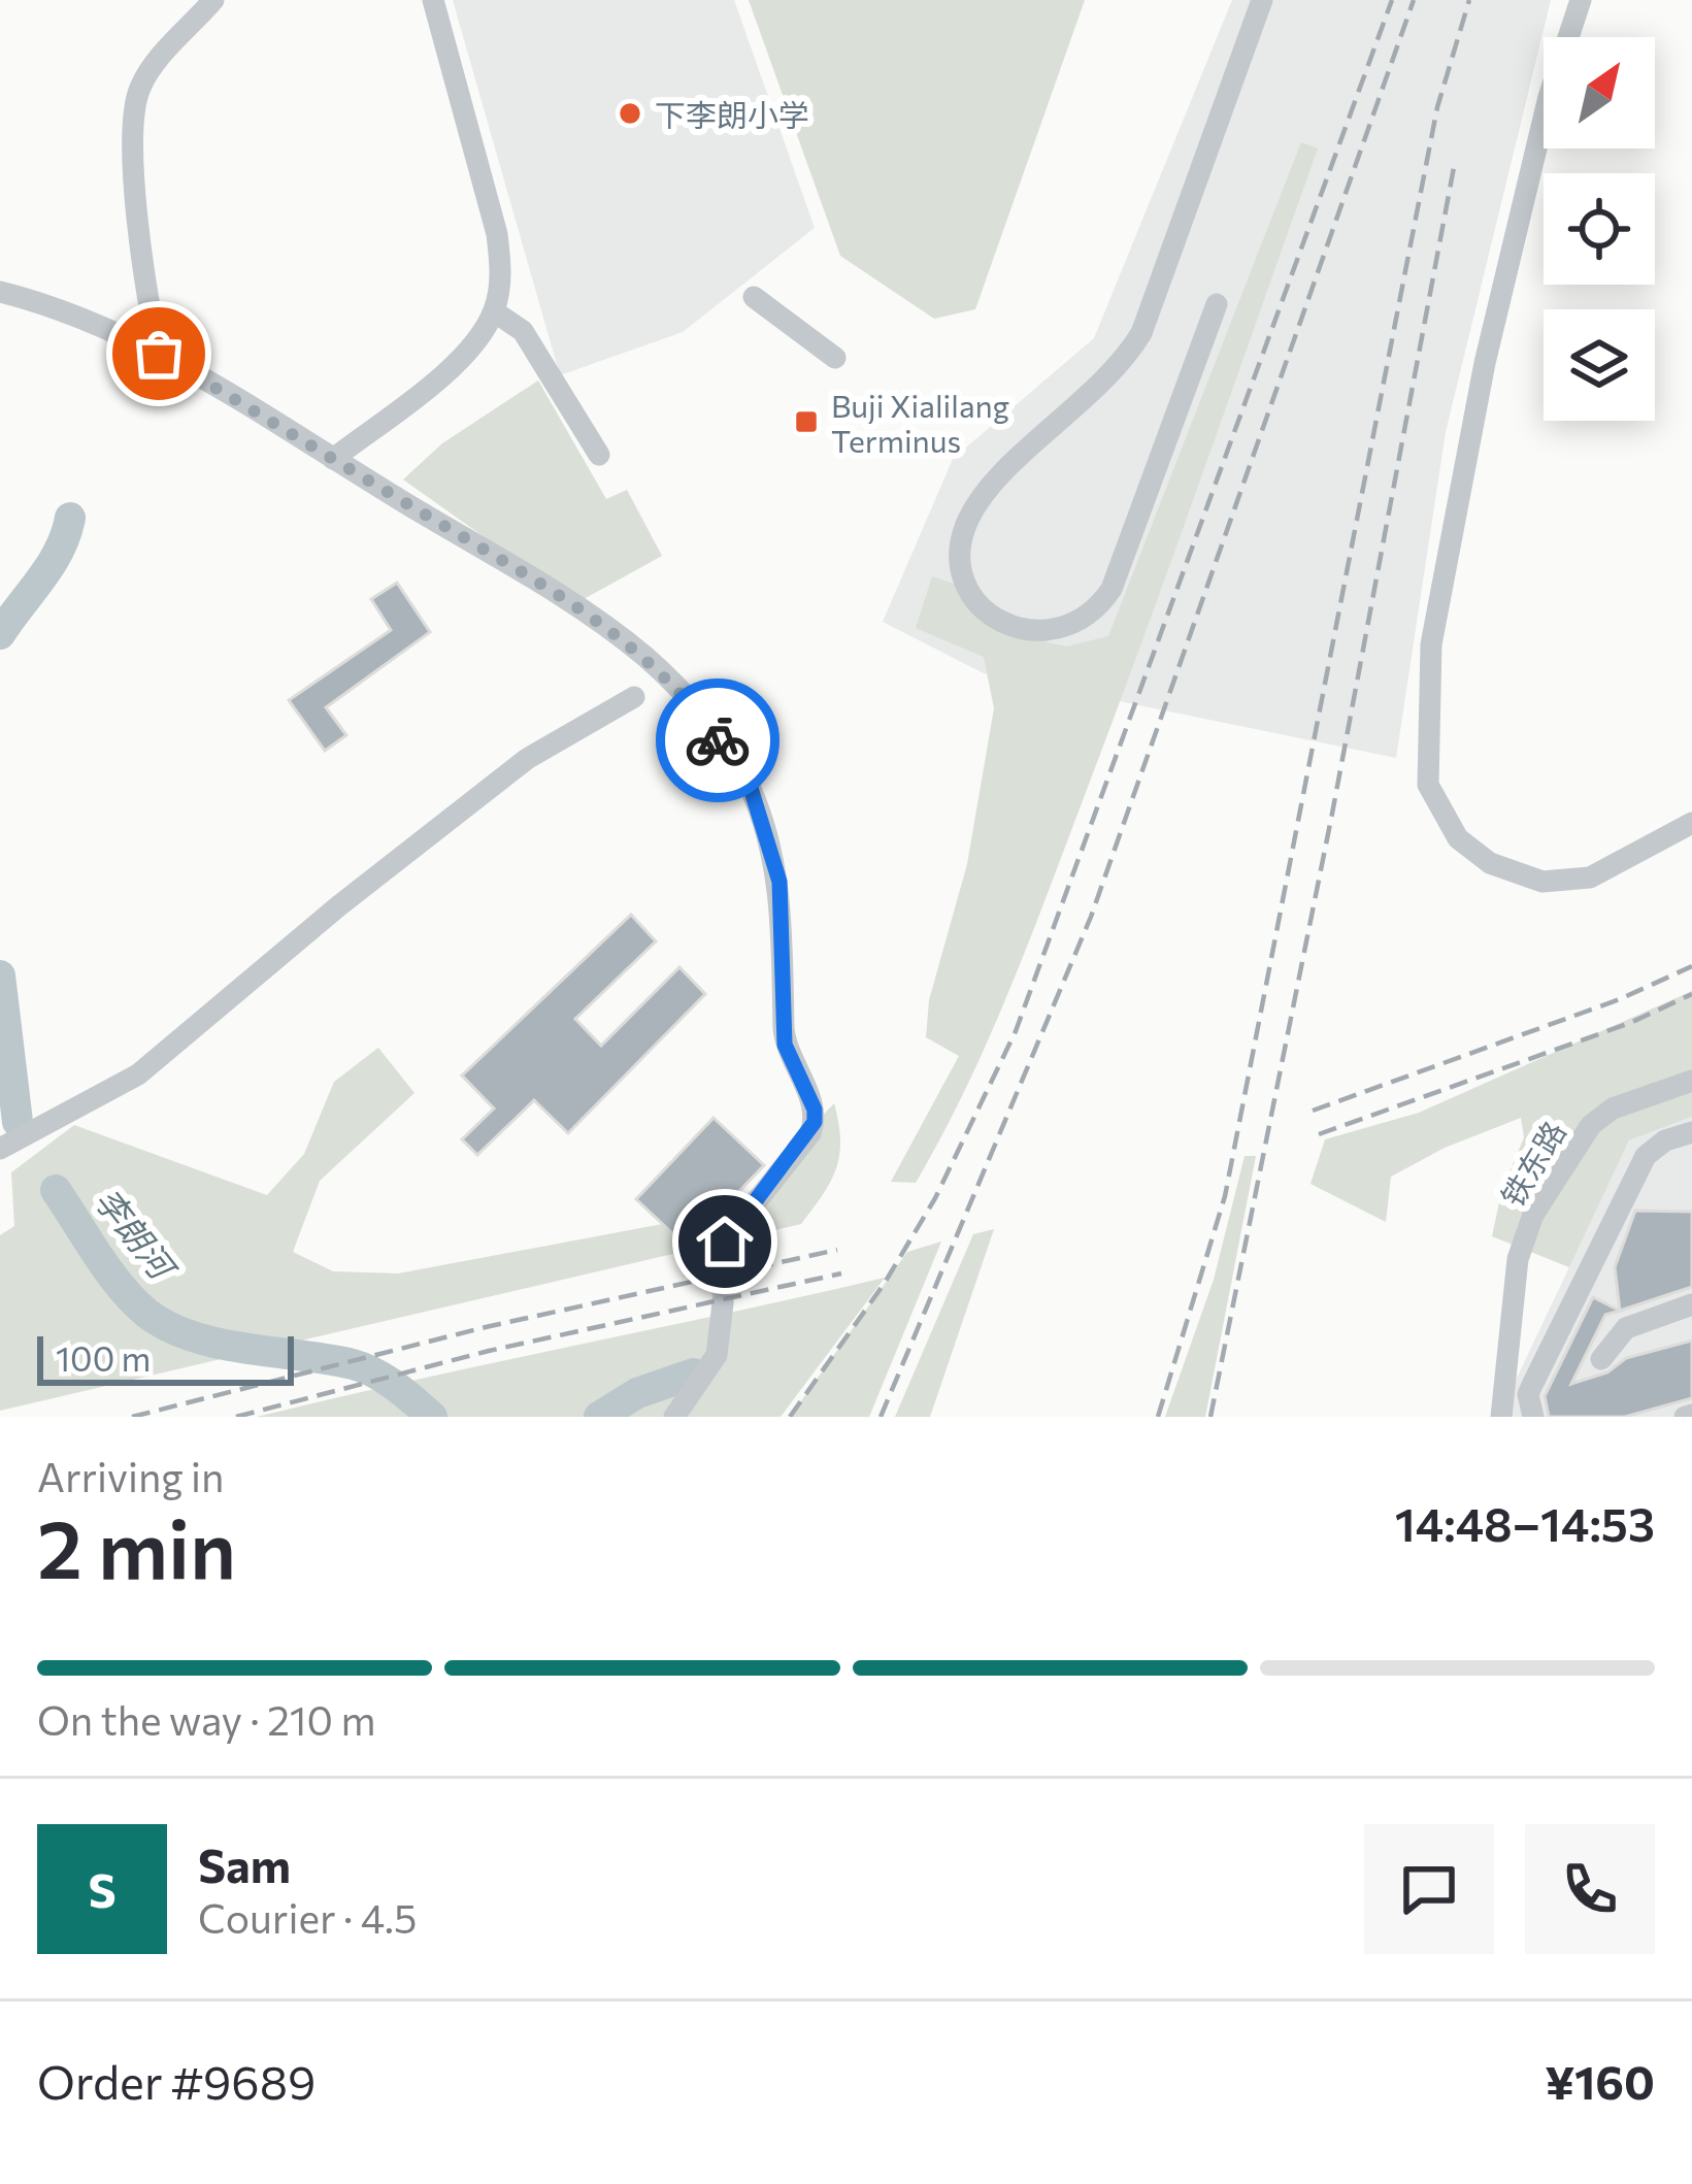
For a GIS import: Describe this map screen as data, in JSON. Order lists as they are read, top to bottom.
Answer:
{
  "streets": {
    "street": ["铁东路"]
  },
  "water": ["李朗河"],
  "places": {
    "other": ["下李朗小学"],
    "transit": ["Buji Xialilang Terminus"]
  },
  "scale_bar": "100 m",
  "north": "top right",
  "page": {
    "scale": "100 m",
    "heading": ["2 min", "Arriving in", "14:48–14:53"],
    "panel": [
      "Sam",
      "Courier · 4.5",
      "Order #9689",
      "¥160"
    ],
    "bar": "On the way · 210 m",
    "round": "S"
  }
}
